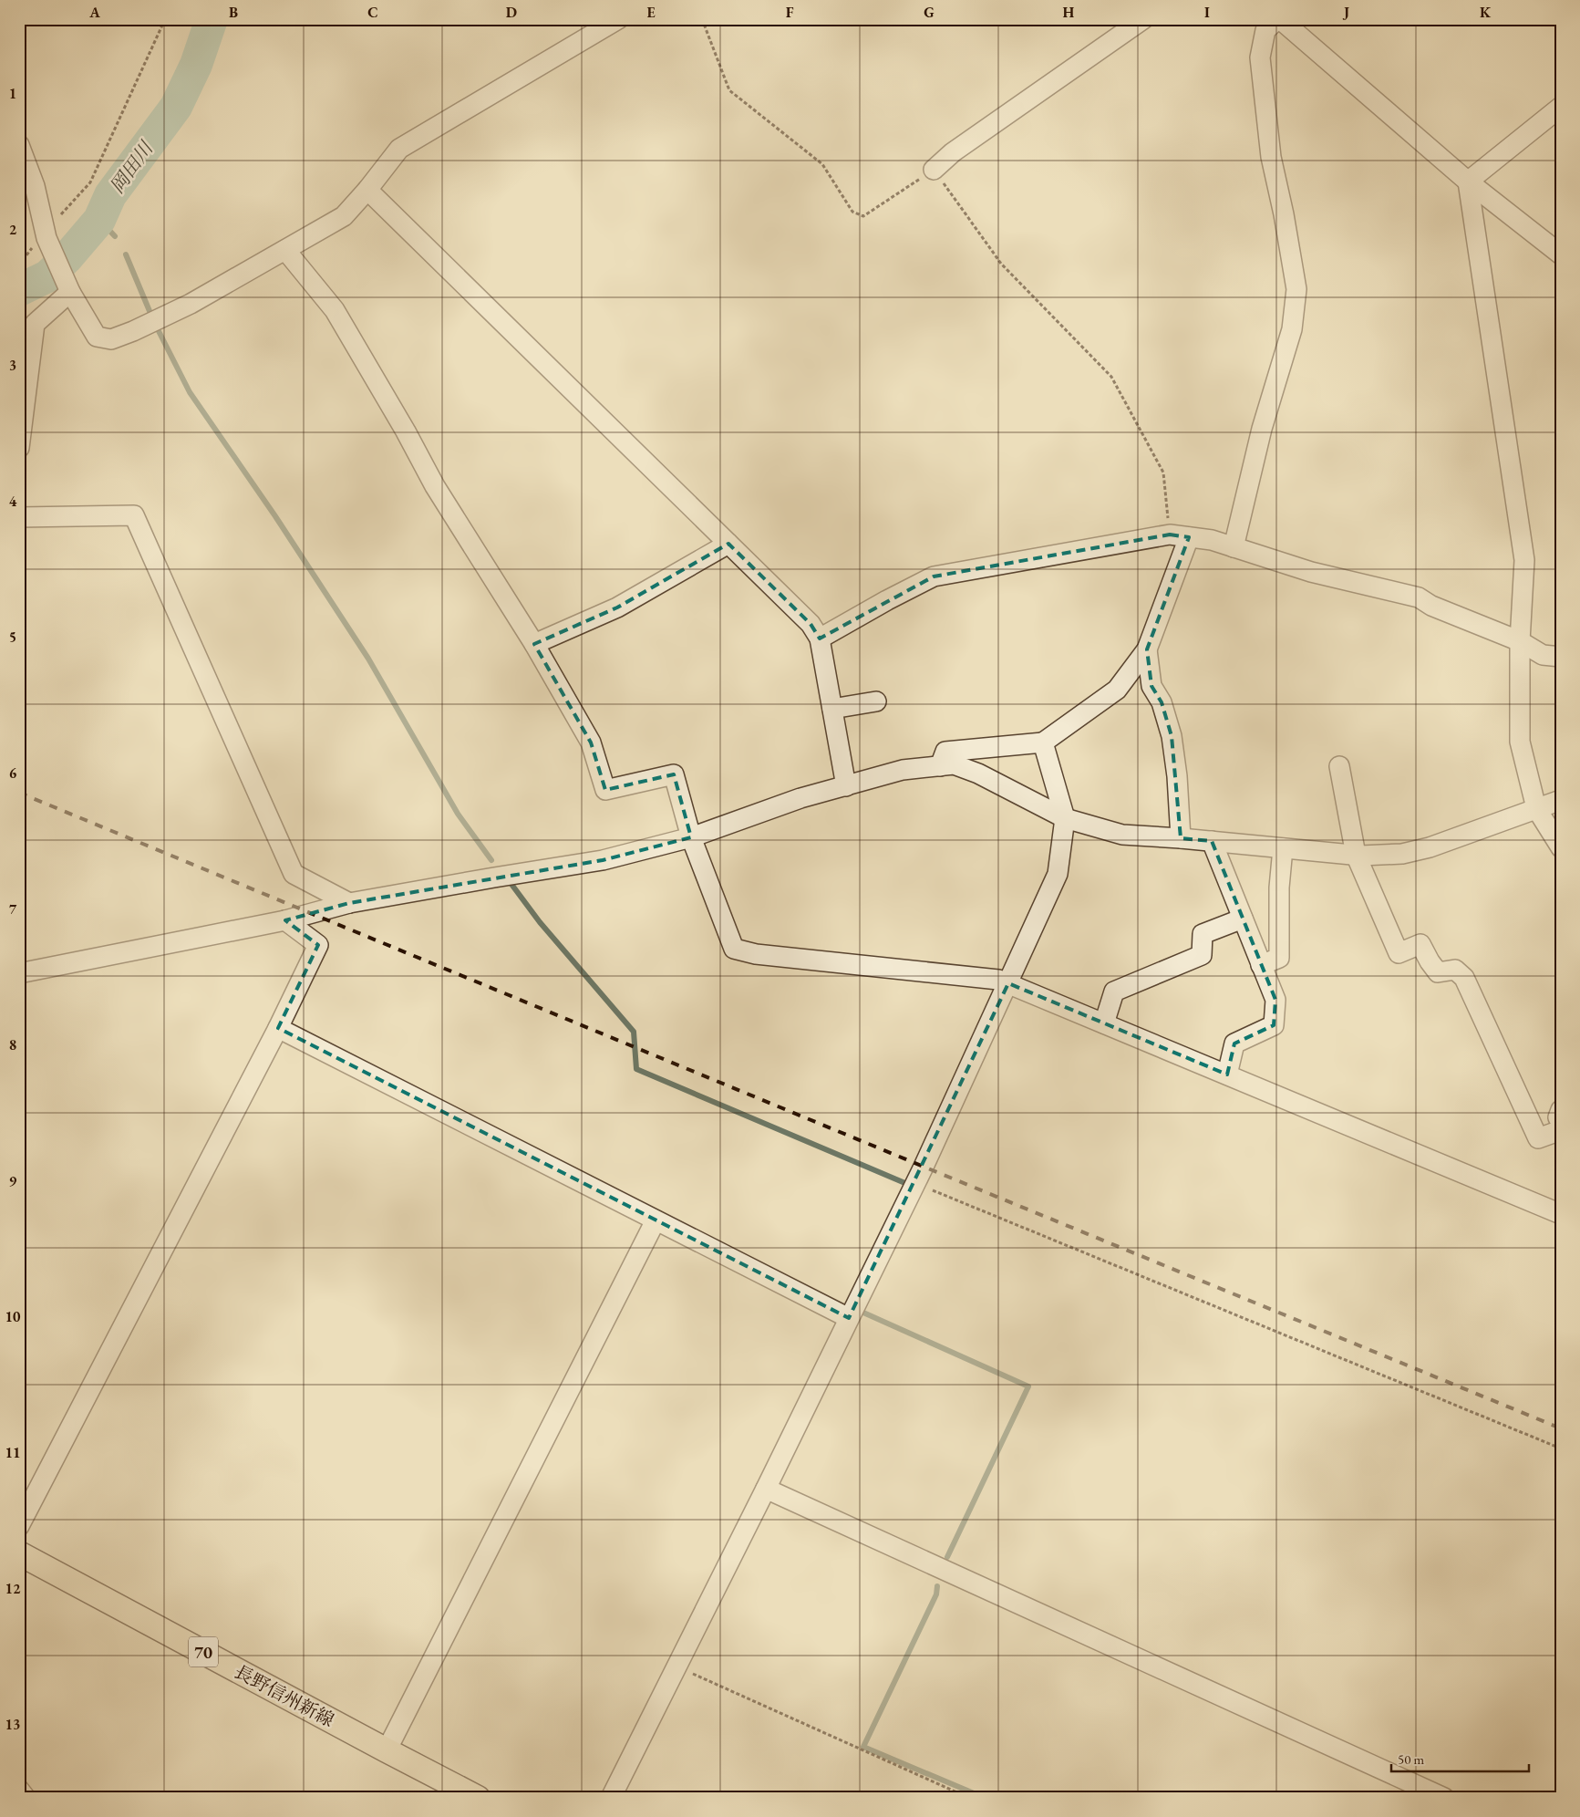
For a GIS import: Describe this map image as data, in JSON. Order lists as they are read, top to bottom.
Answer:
{
  "streets": {
    "main road": ["70", "長野信州新線"]
  },
  "water": ["岡田川"],
  "scale_bar": "50 m",
  "grid": {
    "columns": [
      "A",
      "B",
      "C",
      "D",
      "E",
      "F",
      "G",
      "H",
      "I",
      "J",
      "K"
    ],
    "rows": [
      "1",
      "2",
      "3",
      "4",
      "5",
      "6",
      "7",
      "8",
      "9",
      "10",
      "11",
      "12",
      "13"
    ]
  }
}
